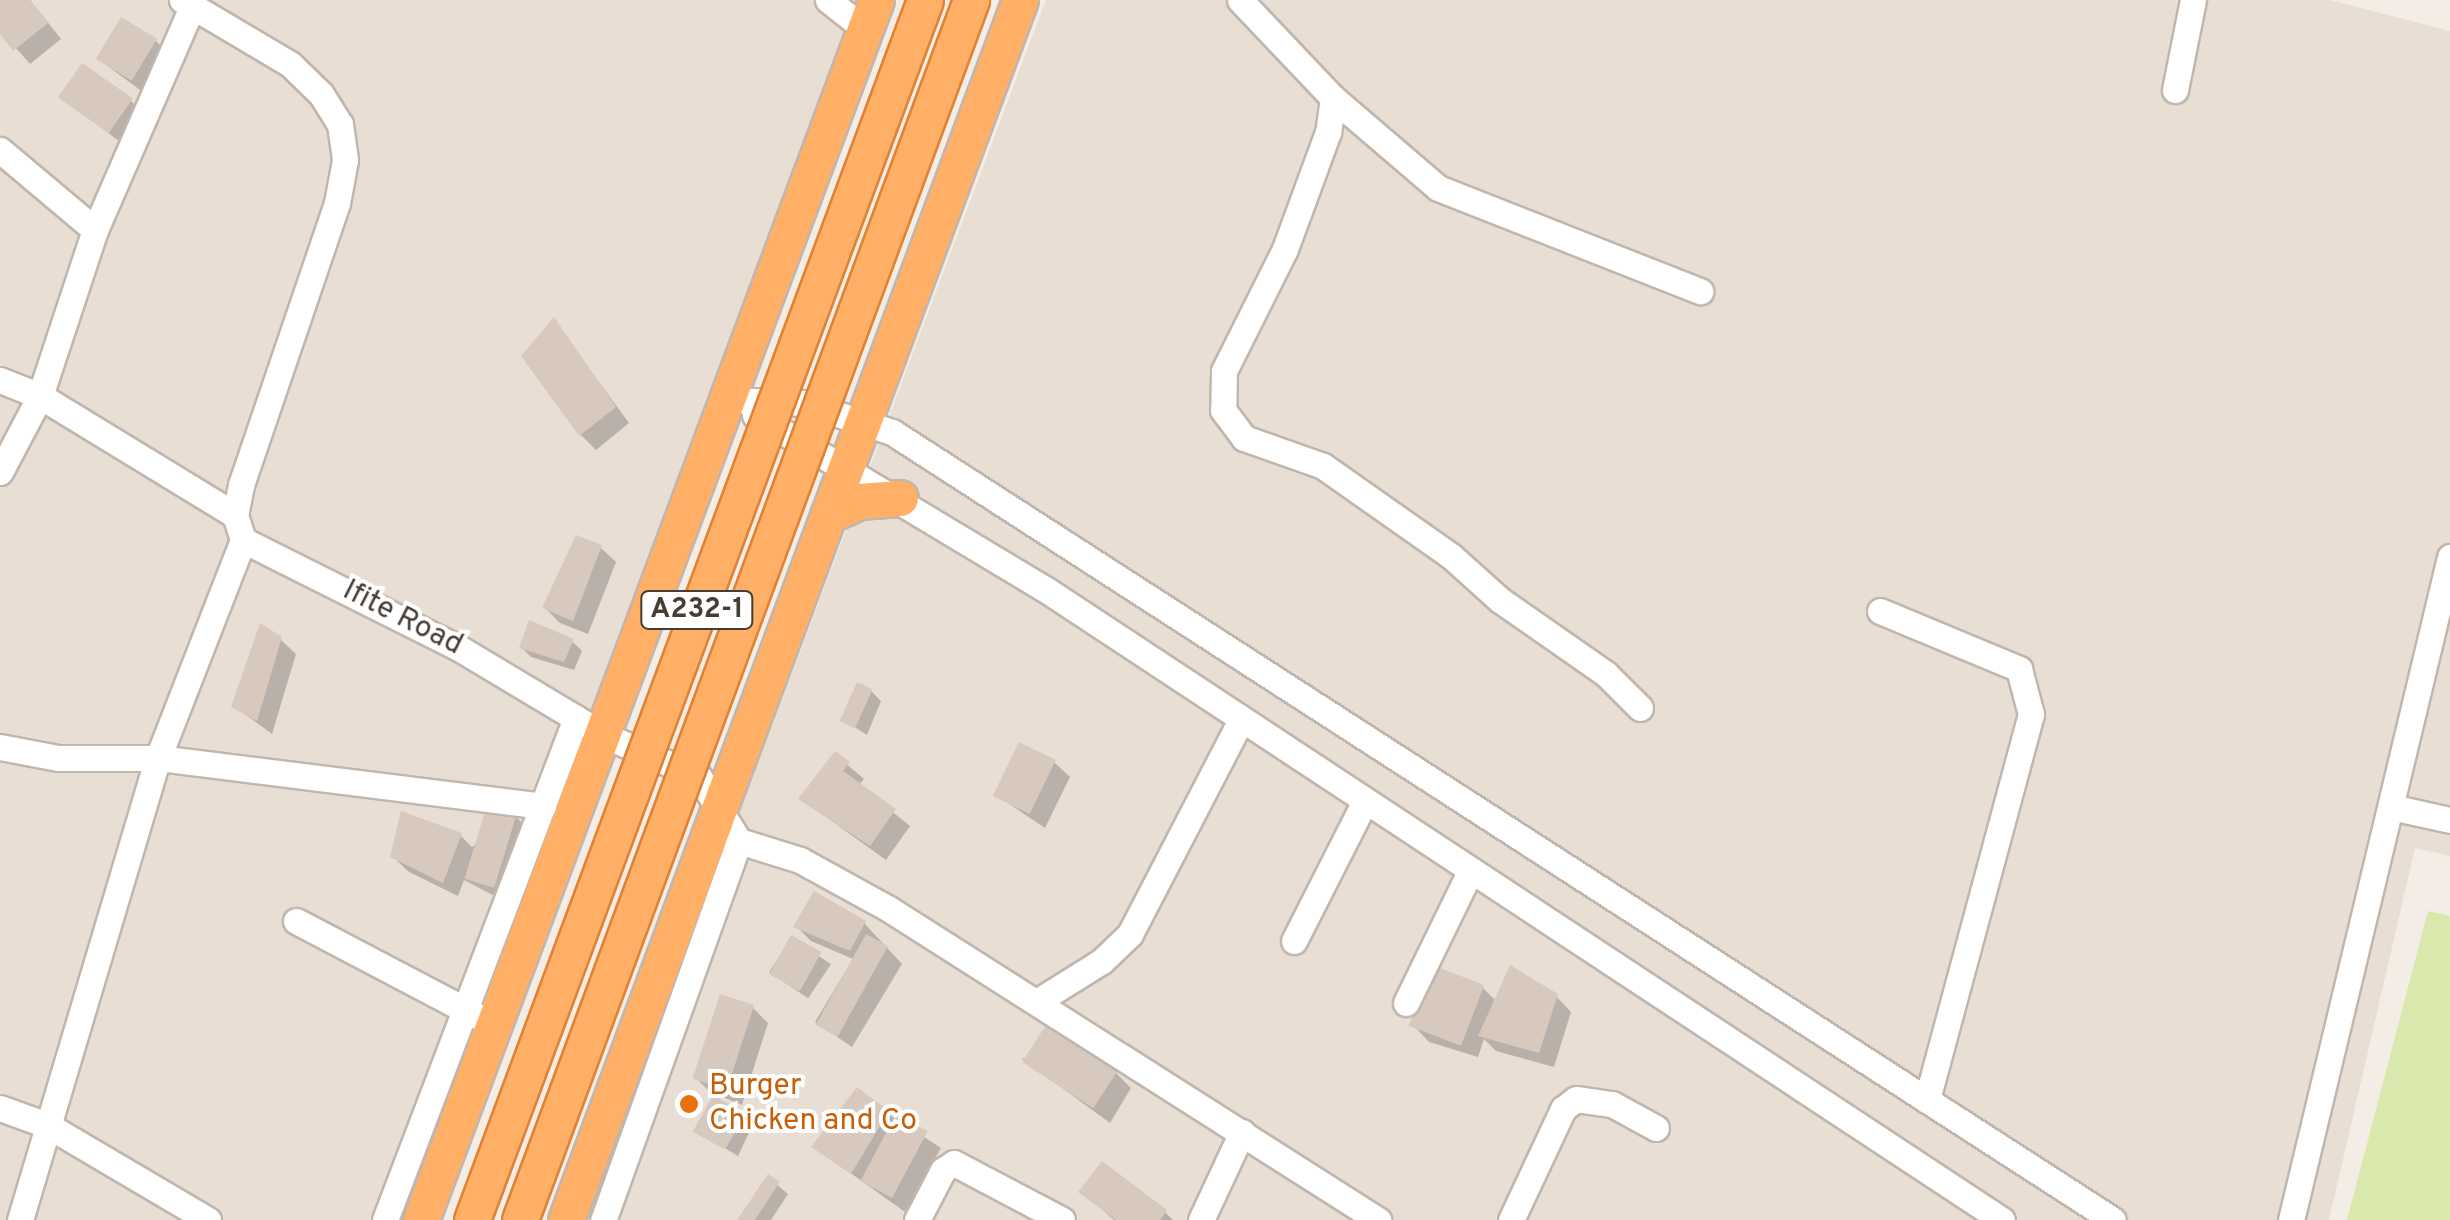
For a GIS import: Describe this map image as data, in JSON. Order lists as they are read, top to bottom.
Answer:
{
  "streets": {
    "highway": ["A232-1"],
    "street": ["Ifite Road"]
  },
  "places": ["Burger Chicken and Co"]
}
